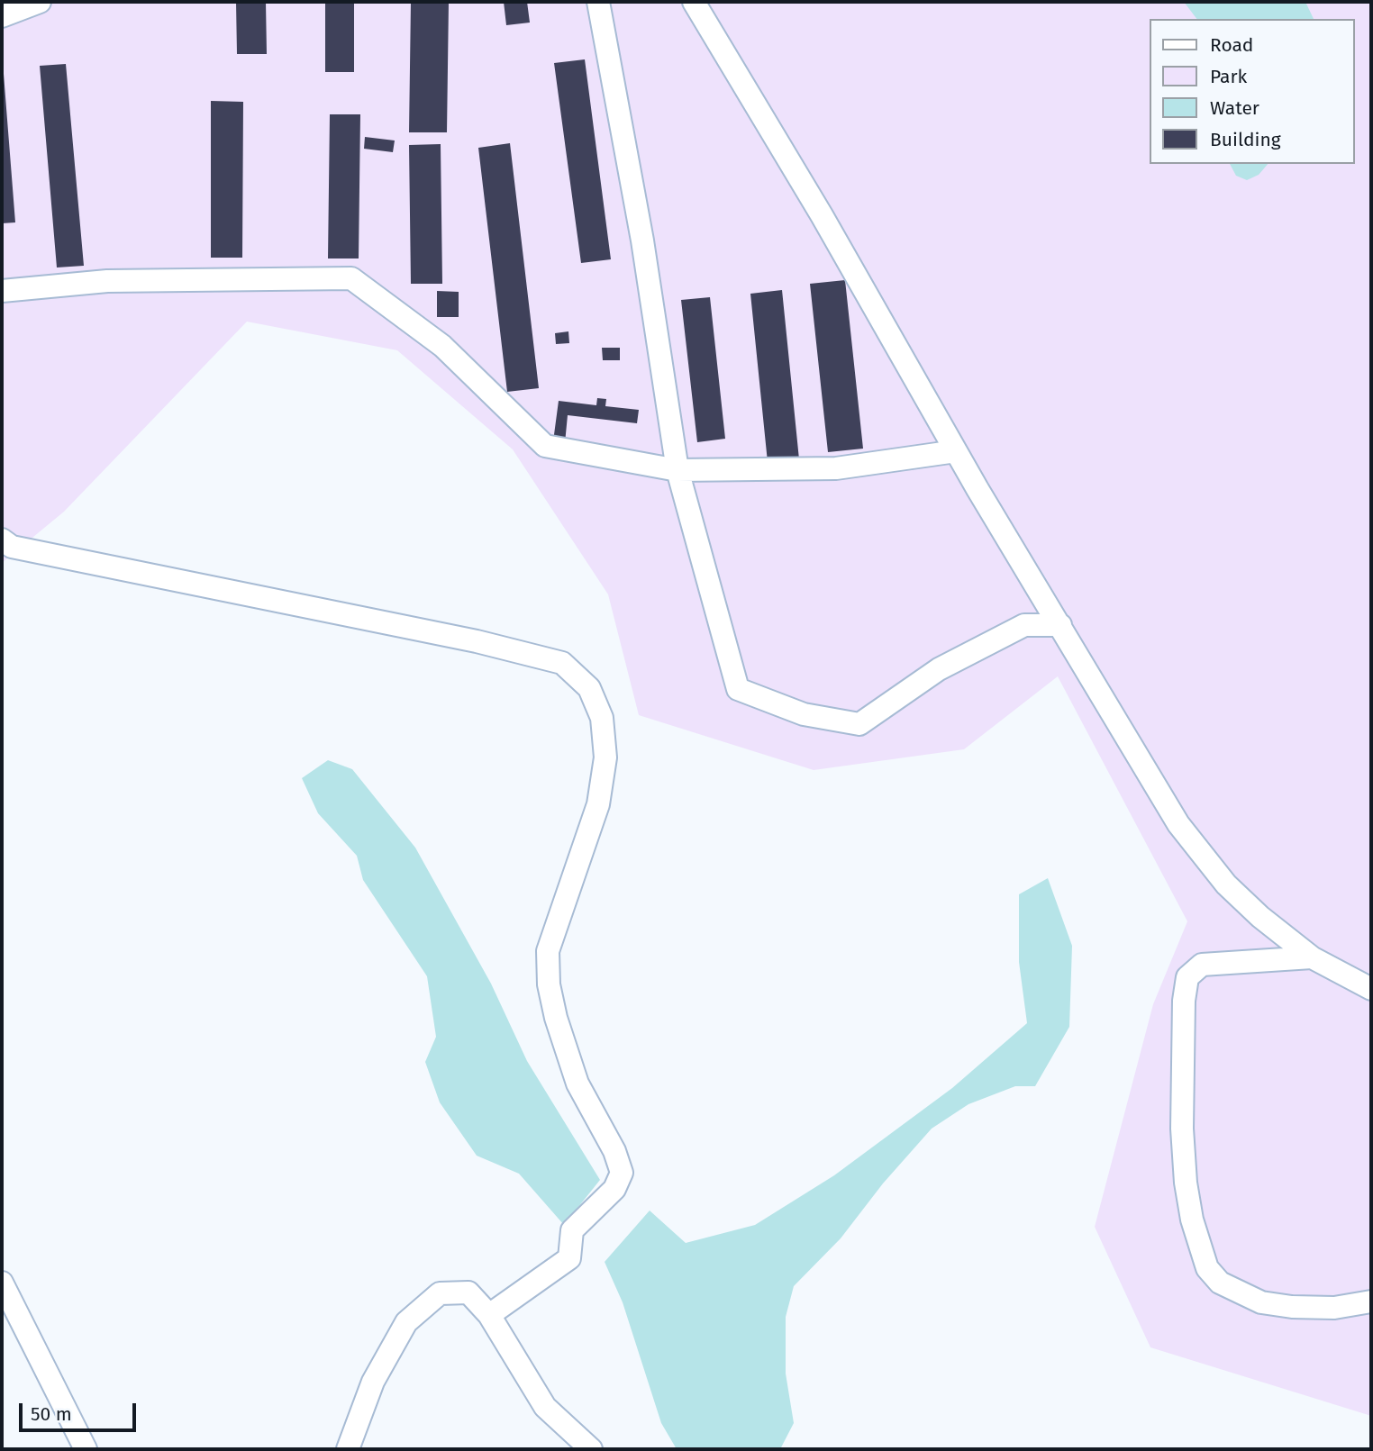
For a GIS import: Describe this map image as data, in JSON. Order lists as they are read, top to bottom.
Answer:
{
  "legend": [
    "Road",
    "Park",
    "Water",
    "Building"
  ],
  "scale_bar": "50 m"
}
